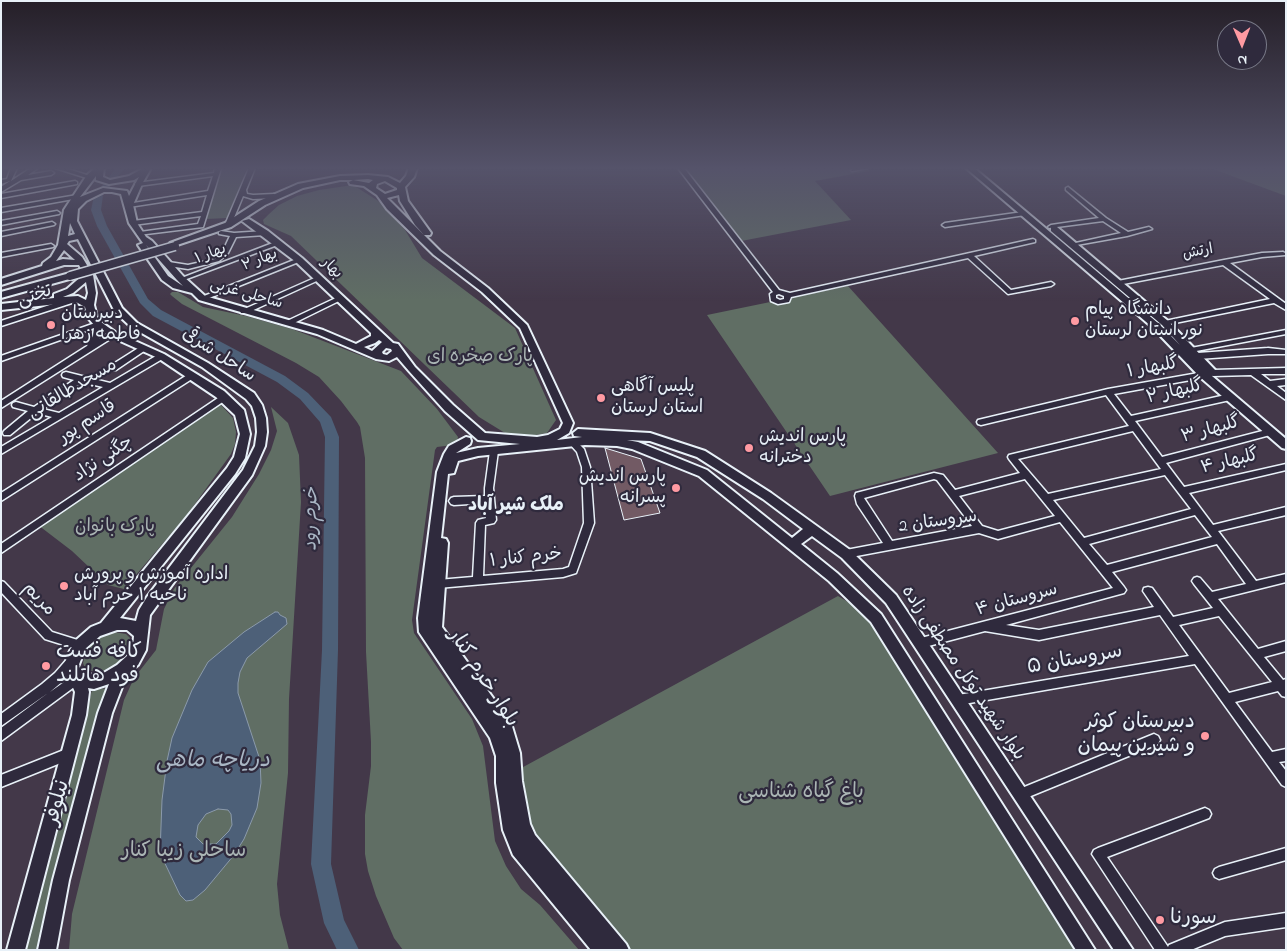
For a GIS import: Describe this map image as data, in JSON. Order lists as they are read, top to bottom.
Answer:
{
  "streets": {
    "main road": [
      "بهار",
      "ساحلی غربی",
      "ساحل شرقی",
      "بلوار شهید توکل مصطفی زاده",
      "بلوار خرم کنار",
      "نیلوفر"
    ],
    "street": [
      "ارتش",
      "بهار ۱",
      "بهار ۲",
      "تختی",
      "گلبهار ۱",
      "مسجدطالقانی",
      "گلبهار ۲",
      "قاسم پور",
      "۳ گلبهار",
      "چگنی نژاد",
      "گلبهار ۴",
      "سروستان 2",
      "خرم کنار ۱",
      "مریم",
      "سروستان ۴",
      "سروستان ۵"
    ]
  },
  "crossings": [
    ["بهار ۱", "بهار"],
    ["بهار ۱", "ساحلی غربی"],
    ["بهار ۲", "بهار"],
    ["بهار ۲", "ساحلی غربی"],
    ["ساحل شرقی", "مریم"],
    ["ساحل شرقی", "نیلوفر"],
    ["سروستان 2", "بلوار شهید توکل مصطفی زاده"],
    ["خرم کنار ۱", "بلوار شهید توکل مصطفی زاده"],
    ["خرم کنار ۱", "بلوار خرم کنار"],
    ["مریم", "نیلوفر"],
    ["سروستان ۴", "بلوار شهید توکل مصطفی زاده"],
    ["سروستان ۵", "بلوار شهید توکل مصطفی زاده"]
  ],
  "districts": ["ملک شیر آباد"],
  "water": ["خرم رود", "دریاچه ماهی"],
  "parks": [
    "پارک صخره ای",
    "پارک بانوان",
    "باغ گیاه شناسی",
    "ساحلی زیبا کنار"
  ],
  "places": [
    "دانشگاه پیام نور استان لرستان",
    "دبیرستان فاطمه زهرا",
    "پلیس آگاهی استان لرستان",
    "پارس اندیش دخترانه",
    "پارس اندیش پسرانه",
    "اداره آموزش و پرورش ناحیه ۱ خرم آباد",
    "کافه فست فود هاتلند",
    "دبیرستان کوثر و شیرین پیمان",
    "سورنا"
  ],
  "north": "bottom"
}
